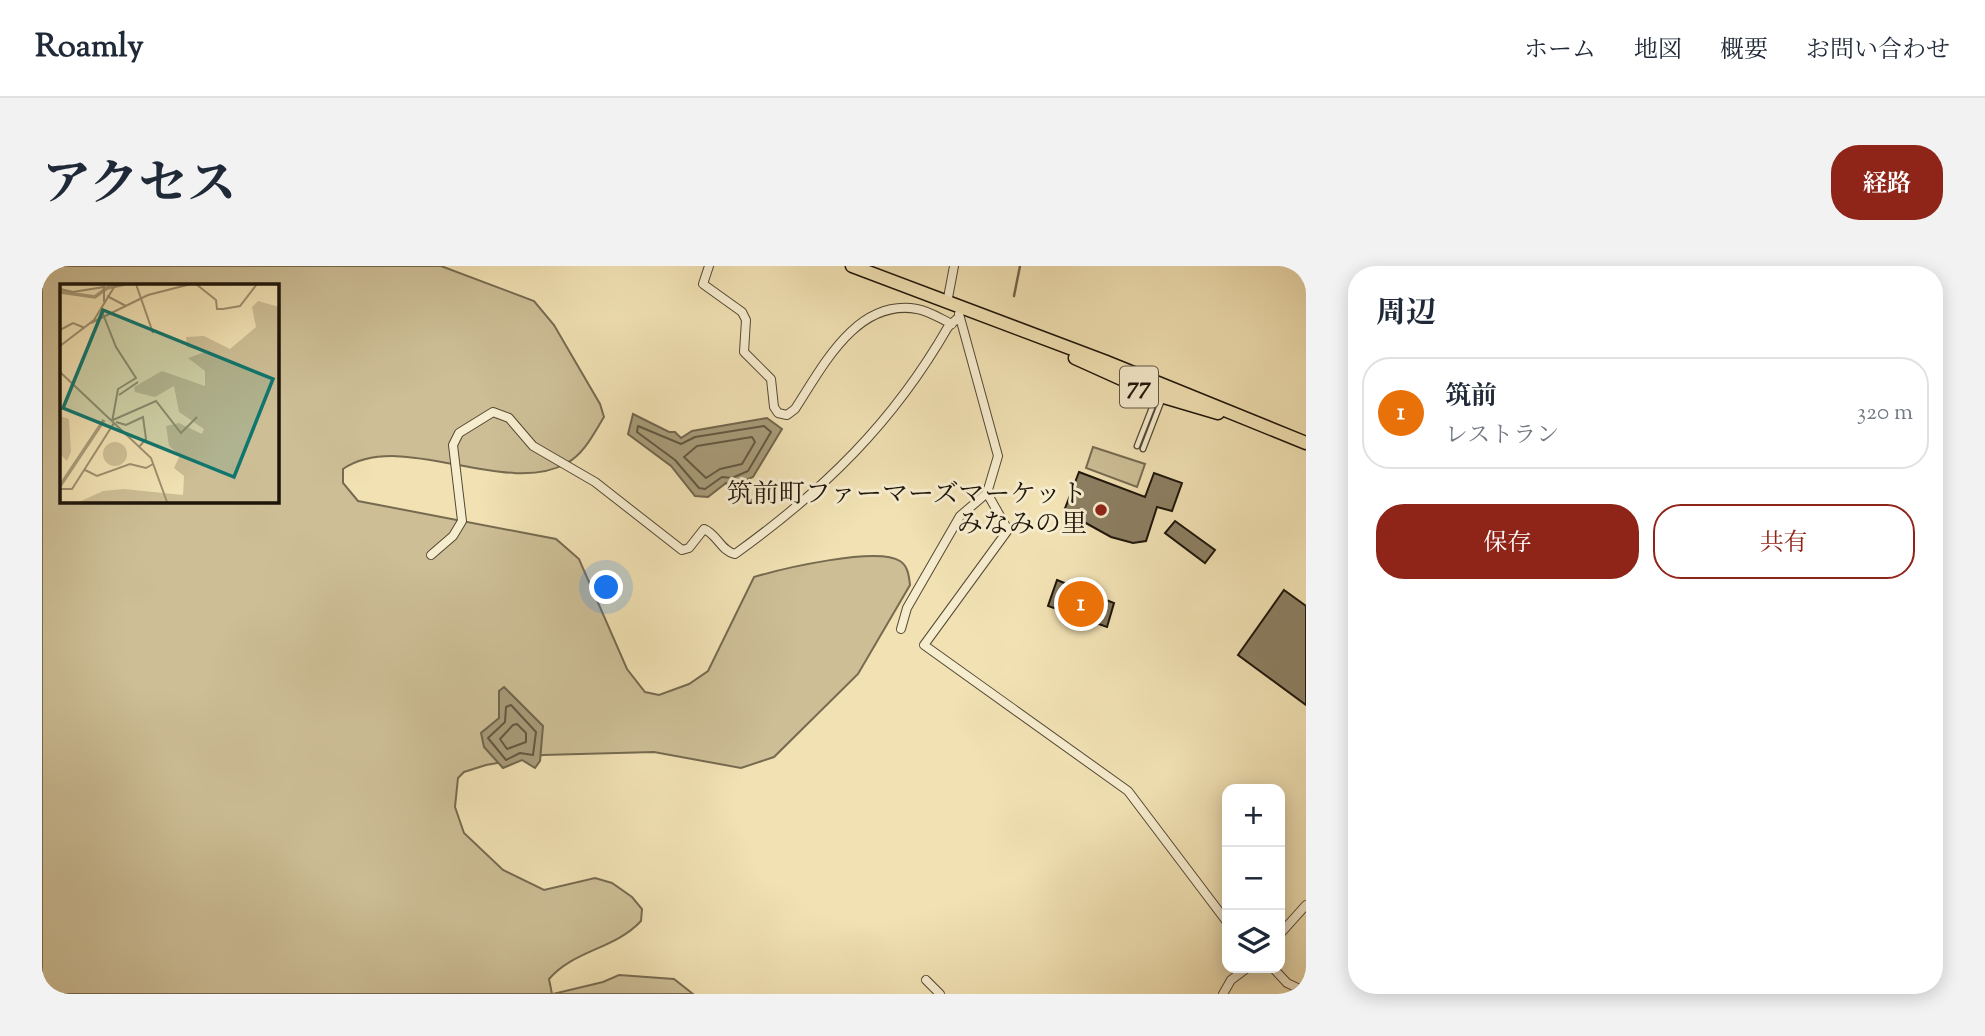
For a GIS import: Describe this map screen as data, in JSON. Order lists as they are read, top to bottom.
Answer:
{
  "streets": {
    "main road": ["77"]
  },
  "places": ["筑前町ファーマーズマーケット みなみの里"],
  "page": {
    "header": "Roamly",
    "nav": [
      "ホーム",
      "地図",
      "概要",
      "お問い合わせ"
    ],
    "title": "アクセス",
    "buttons": [
      "経路",
      ["保存", "共有"]
    ],
    "heading": "周辺",
    "list": [
      {
        "mark": "1",
        "name": "筑前",
        "note": "レストラン",
        "value": "320 m"
      }
    ],
    "pins": "1",
    "map_buttons": ["+", "−"]
  }
}
